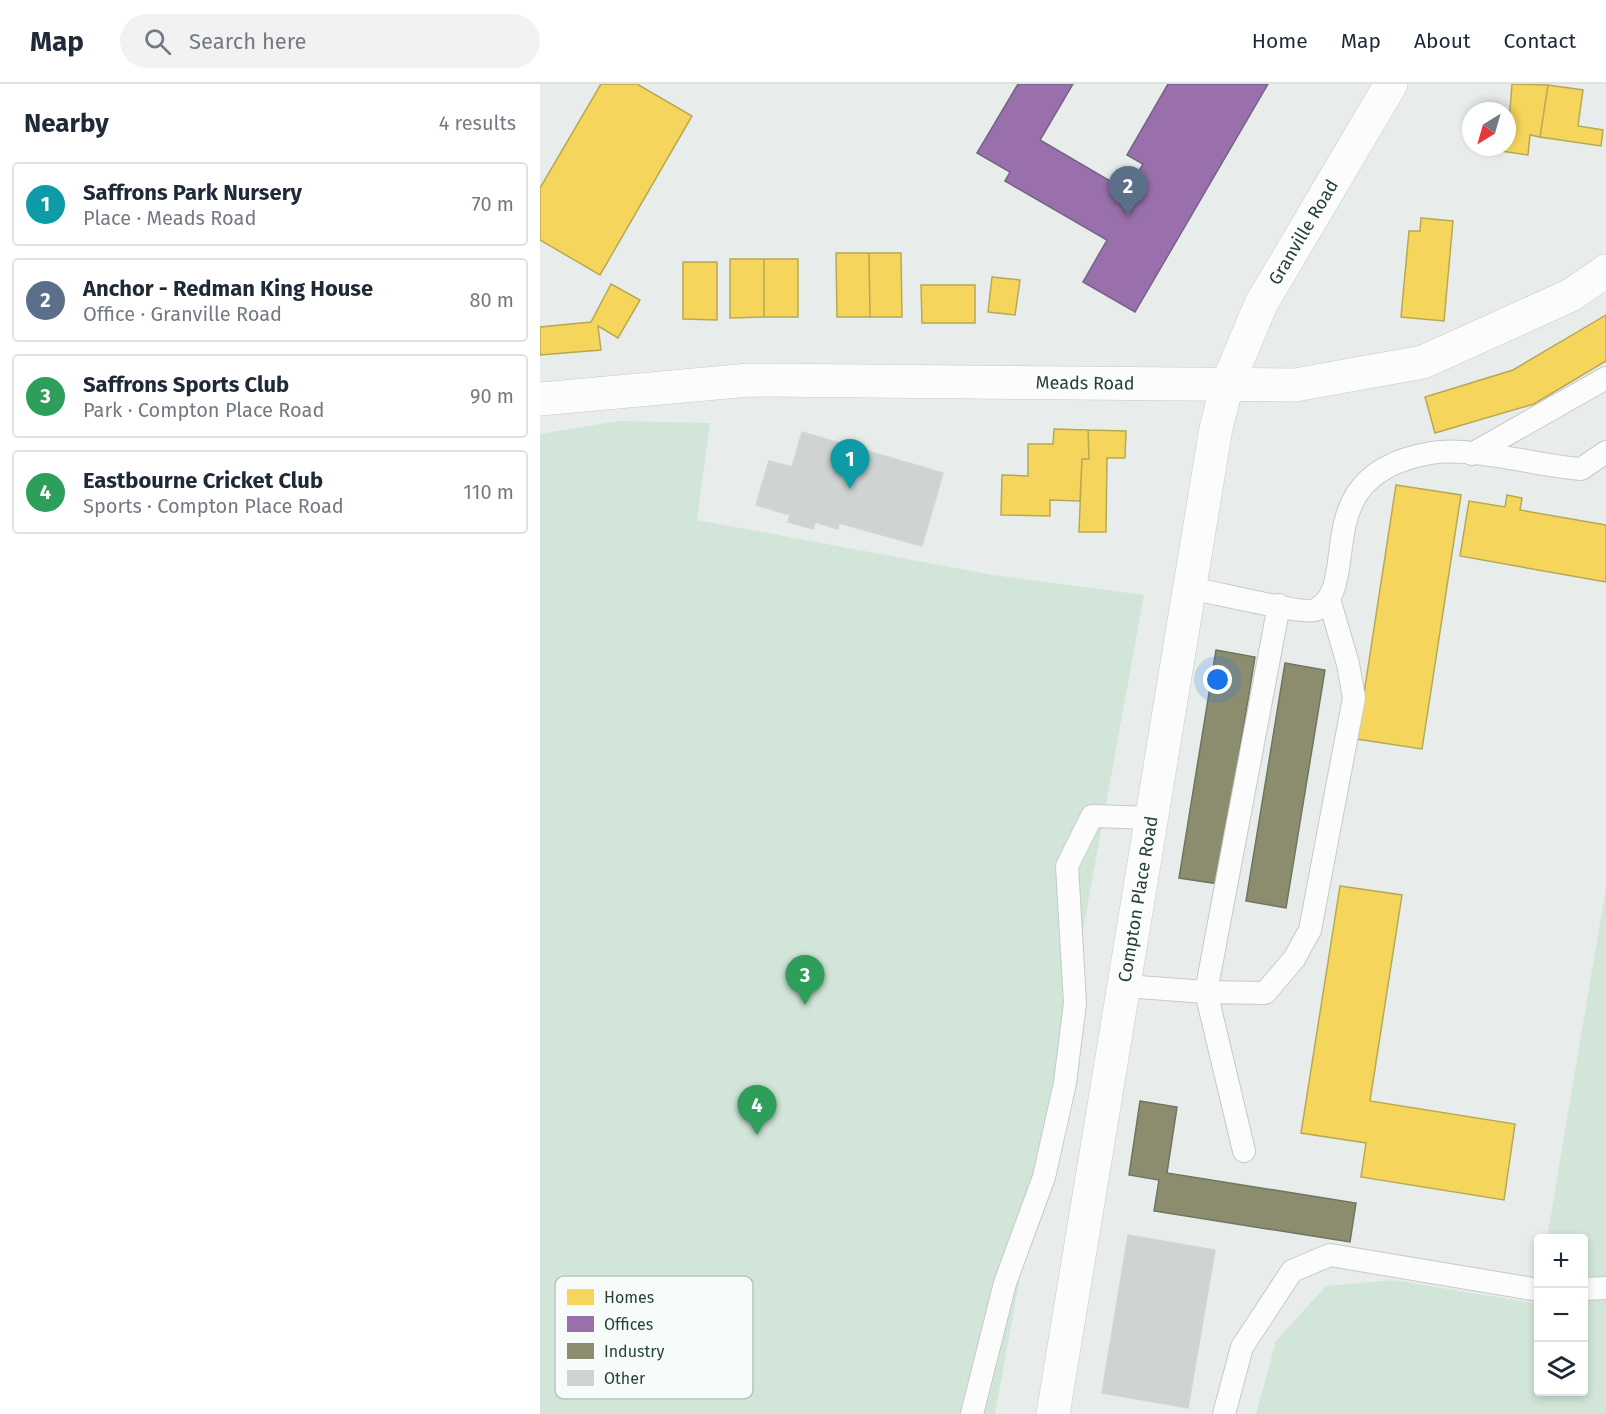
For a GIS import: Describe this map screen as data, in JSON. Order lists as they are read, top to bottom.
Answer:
{
  "streets": {
    "street": ["Granville Road", "Meads Road", "Compton Place Road"]
  },
  "crossings": [
    ["Granville Road", "Meads Road"],
    ["Granville Road", "Compton Place Road"],
    ["Meads Road", "Compton Place Road"]
  ],
  "legend": [
    "Homes",
    "Offices",
    "Industry",
    "Other"
  ],
  "north": "bottom left",
  "page": {
    "header": "Map",
    "search": "Search here",
    "nav": [
      "Home",
      "Map",
      "About",
      "Contact"
    ],
    "heading": ["Nearby", "4 results"],
    "list": [
      {
        "mark": "1",
        "name": "Saffrons Park Nursery",
        "note": "Place · Meads Road",
        "value": "70 m"
      },
      {
        "mark": "2",
        "name": "Anchor - Redman King House",
        "note": "Office · Granville Road",
        "value": "80 m"
      },
      {
        "mark": "3",
        "name": "Saffrons Sports Club",
        "note": "Park · Compton Place Road",
        "value": "90 m"
      },
      {
        "mark": "4",
        "name": "Eastbourne Cricket Club",
        "note": "Sports · Compton Place Road",
        "value": "110 m"
      }
    ],
    "pins": [
      "2",
      "1",
      "3",
      "4"
    ],
    "map_buttons": ["+", "−"]
  }
}
